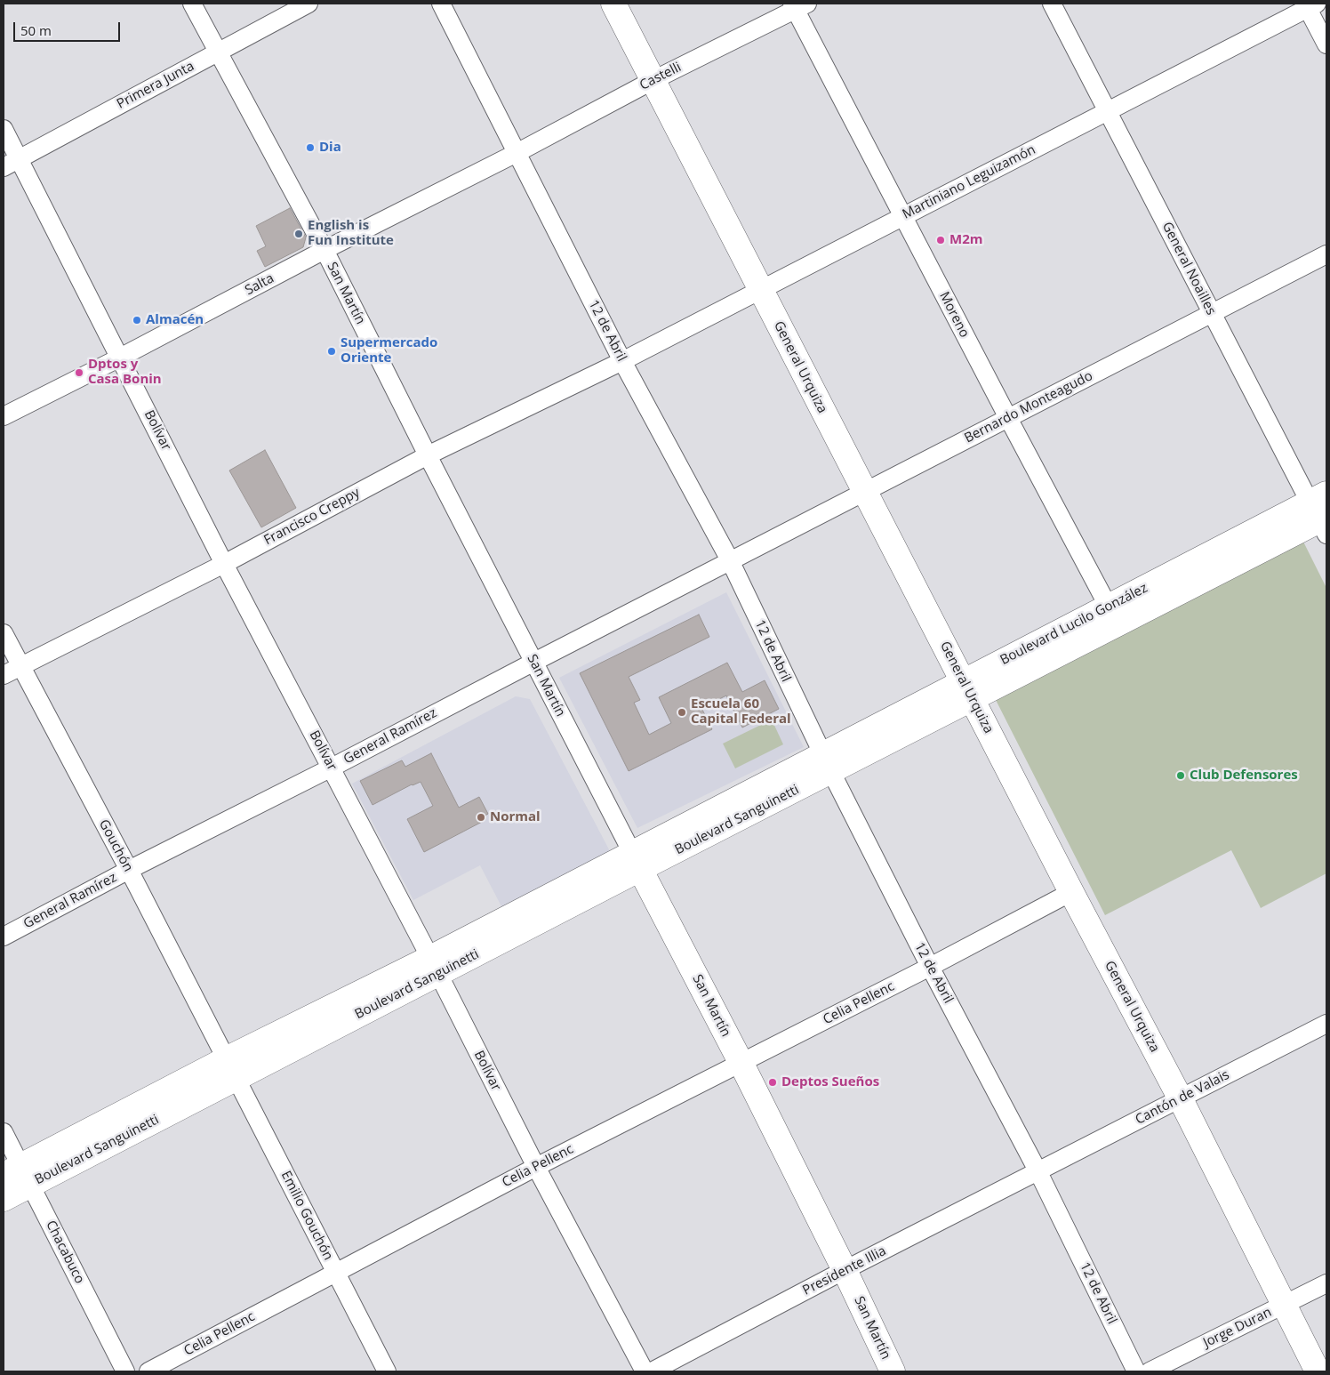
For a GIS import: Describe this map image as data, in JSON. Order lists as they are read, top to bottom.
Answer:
{
  "streets": {
    "main road": [
      "San Martín",
      "General Urquiza",
      "Boulevard Lucilo González",
      "Boulevard Sanguinetti"
    ],
    "street": [
      "Castelli",
      "Primera Junta",
      "Martiniano Leguizamón",
      "General Noailles",
      "Salta",
      "Moreno",
      "12 de Abril",
      "Bernardo Monteagudo",
      "Bolívar",
      "Francisco Creppy",
      "General Ramírez",
      "Gouchón",
      "Celia Pellenc",
      "Cantón de Valais",
      "Emilio Gouchón",
      "Chacabuco",
      "Presidente Illia",
      "Jorge Duran"
    ]
  },
  "crossings": [
    ["Castelli", "Salta"],
    ["Castelli", "Moreno"],
    ["Castelli", "12 de Abril"],
    ["Castelli", "General Urquiza"],
    ["Primera Junta", "San Martín"],
    ["Primera Junta", "Bolívar"],
    ["Martiniano Leguizamón", "General Noailles"],
    ["Martiniano Leguizamón", "Moreno"],
    ["Martiniano Leguizamón", "12 de Abril"],
    ["Martiniano Leguizamón", "General Urquiza"],
    ["Martiniano Leguizamón", "Francisco Creppy"],
    ["General Noailles", "Bernardo Monteagudo"],
    ["General Noailles", "Boulevard Lucilo González"],
    ["Salta", "San Martín"],
    ["Salta", "12 de Abril"],
    ["Salta", "Bolívar"],
    ["San Martín", "Francisco Creppy"],
    ["San Martín", "General Ramírez"],
    ["San Martín", "Boulevard Sanguinetti"],
    ["San Martín", "Celia Pellenc"],
    ["San Martín", "Presidente Illia"],
    ["Moreno", "Bernardo Monteagudo"],
    ["Moreno", "Boulevard Lucilo González"],
    ["12 de Abril", "Bernardo Monteagudo"],
    ["12 de Abril", "Francisco Creppy"],
    ["12 de Abril", "Boulevard Lucilo González"],
    ["12 de Abril", "General Ramírez"],
    ["12 de Abril", "Boulevard Sanguinetti"],
    ["12 de Abril", "Celia Pellenc"],
    ["12 de Abril", "Cantón de Valais"],
    ["12 de Abril", "Presidente Illia"],
    ["General Urquiza", "Bernardo Monteagudo"],
    ["General Urquiza", "Boulevard Lucilo González"],
    ["General Urquiza", "Celia Pellenc"],
    ["General Urquiza", "Cantón de Valais"],
    ["General Urquiza", "Jorge Duran"],
    ["Bernardo Monteagudo", "General Ramírez"],
    ["Bolívar", "Francisco Creppy"],
    ["Bolívar", "General Ramírez"],
    ["Bolívar", "Boulevard Sanguinetti"],
    ["Bolívar", "Celia Pellenc"],
    ["Francisco Creppy", "Gouchón"],
    ["Boulevard Lucilo González", "Boulevard Sanguinetti"],
    ["General Ramírez", "Gouchón"],
    ["Boulevard Sanguinetti", "Gouchón"],
    ["Boulevard Sanguinetti", "Emilio Gouchón"],
    ["Boulevard Sanguinetti", "Chacabuco"],
    ["Gouchón", "Emilio Gouchón"],
    ["Celia Pellenc", "Emilio Gouchón"],
    ["Cantón de Valais", "Presidente Illia"]
  ],
  "places": [
    "Dia",
    "English is Fun Institute",
    "M2m",
    "Almacén",
    "Supermercado Oriente",
    "Dptos y Casa Bonin",
    "Escuela 60 Capital Federal",
    "Club Defensores",
    "Normal",
    "Deptos Sueños"
  ],
  "scale_bar": "50 m"
}
